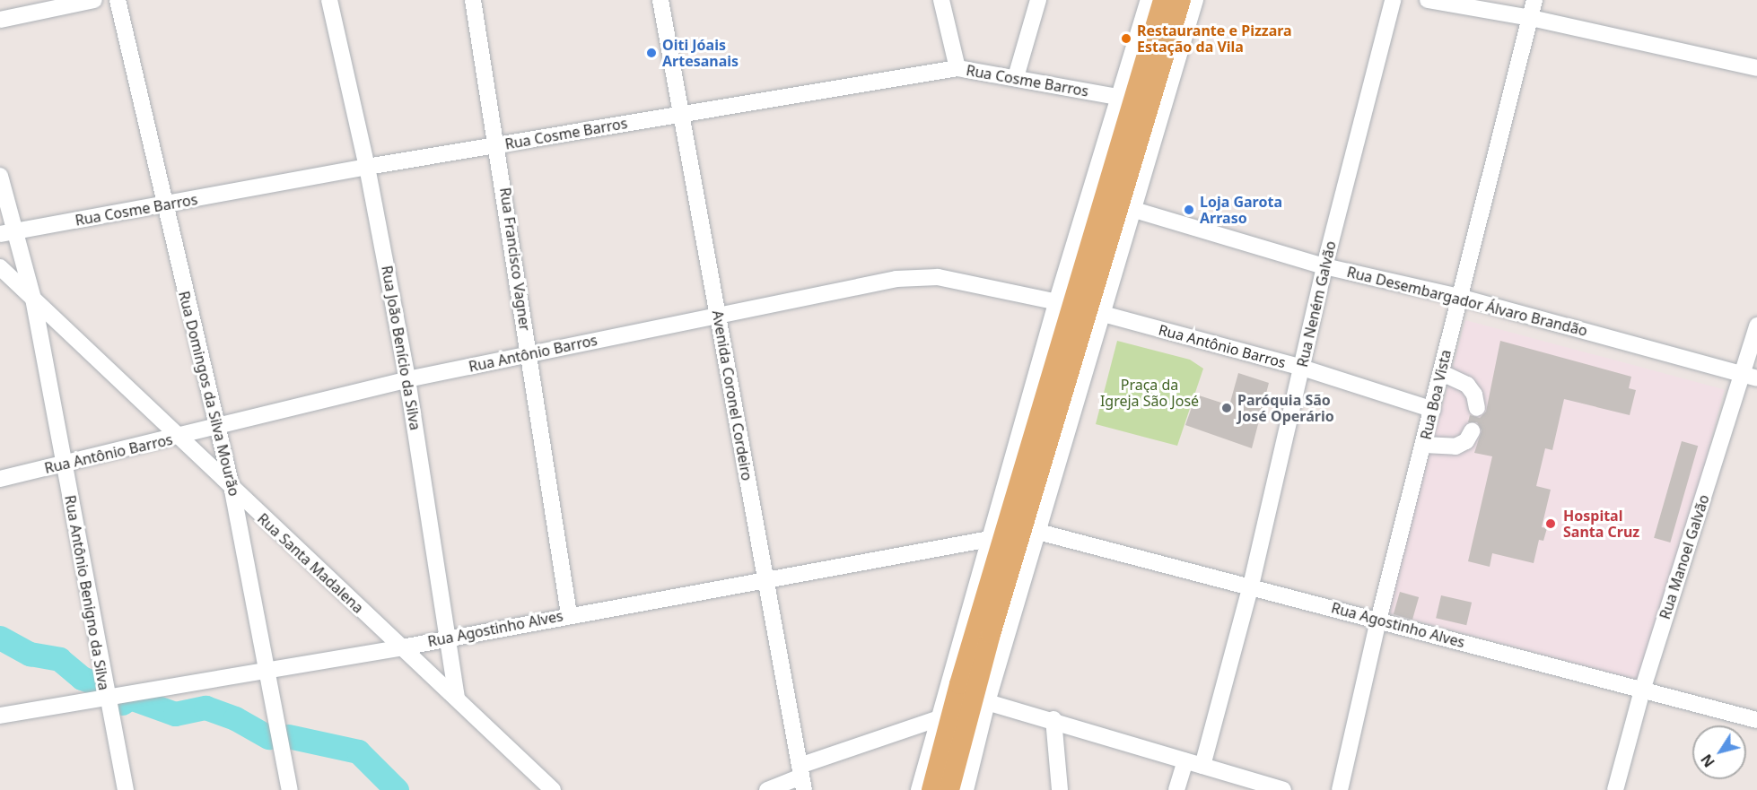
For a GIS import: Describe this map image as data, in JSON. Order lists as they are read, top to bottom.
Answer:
{
  "streets": {
    "street": [
      "Rua Cosme Barros",
      "Rua Francisco Vagner",
      "Rua Desembargador Álvaro Brandão",
      "Rua Neném Galvão",
      "Rua Antônio Barros",
      "Rua João Benício da Silva",
      "Rua Domingos da Silva Mourão",
      "Rua Boa Vista",
      "Avenida Coronel Cordeiro",
      "Rua Manoel Galvão",
      "Rua Santa Madalena",
      "Rua Antônio Benigno da Silva",
      "Rua Agostinho Alves"
    ]
  },
  "crossings": [
    ["Rua Cosme Barros", "Rua Francisco Vagner"],
    ["Rua Cosme Barros", "Rua João Benício da Silva"],
    ["Rua Cosme Barros", "Rua Domingos da Silva Mourão"],
    ["Rua Cosme Barros", "Avenida Coronel Cordeiro"],
    ["Rua Cosme Barros", "Rua Antônio Benigno da Silva"],
    ["Rua Francisco Vagner", "Rua Antônio Barros"],
    ["Rua Francisco Vagner", "Rua Agostinho Alves"],
    ["Rua Desembargador Álvaro Brandão", "Rua Neném Galvão"],
    ["Rua Desembargador Álvaro Brandão", "Rua Boa Vista"],
    ["Rua Desembargador Álvaro Brandão", "Rua Manoel Galvão"],
    ["Rua Neném Galvão", "Rua Antônio Barros"],
    ["Rua Neném Galvão", "Rua Agostinho Alves"],
    ["Rua Antônio Barros", "Rua João Benício da Silva"],
    ["Rua Antônio Barros", "Rua Domingos da Silva Mourão"],
    ["Rua Antônio Barros", "Rua Boa Vista"],
    ["Rua Antônio Barros", "Avenida Coronel Cordeiro"],
    ["Rua Antônio Barros", "Rua Santa Madalena"],
    ["Rua Antônio Barros", "Rua Antônio Benigno da Silva"],
    ["Rua João Benício da Silva", "Rua Santa Madalena"],
    ["Rua João Benício da Silva", "Rua Agostinho Alves"],
    ["Rua Domingos da Silva Mourão", "Rua Santa Madalena"],
    ["Rua Domingos da Silva Mourão", "Rua Agostinho Alves"],
    ["Rua Boa Vista", "Rua Agostinho Alves"],
    ["Avenida Coronel Cordeiro", "Rua Agostinho Alves"],
    ["Rua Manoel Galvão", "Rua Agostinho Alves"],
    ["Rua Santa Madalena", "Rua Antônio Benigno da Silva"],
    ["Rua Santa Madalena", "Rua Agostinho Alves"],
    ["Rua Antônio Benigno da Silva", "Rua Agostinho Alves"]
  ],
  "parks": ["Praça da Igreja São José"],
  "places": [
    "Restaurante e Pizzara Estação da Vila",
    "Oiti Jóais Artesanais",
    "Loja Garota Arraso",
    "Paróquia São José Operário",
    "Hospital Santa Cruz"
  ],
  "north": "bottom left"
}
